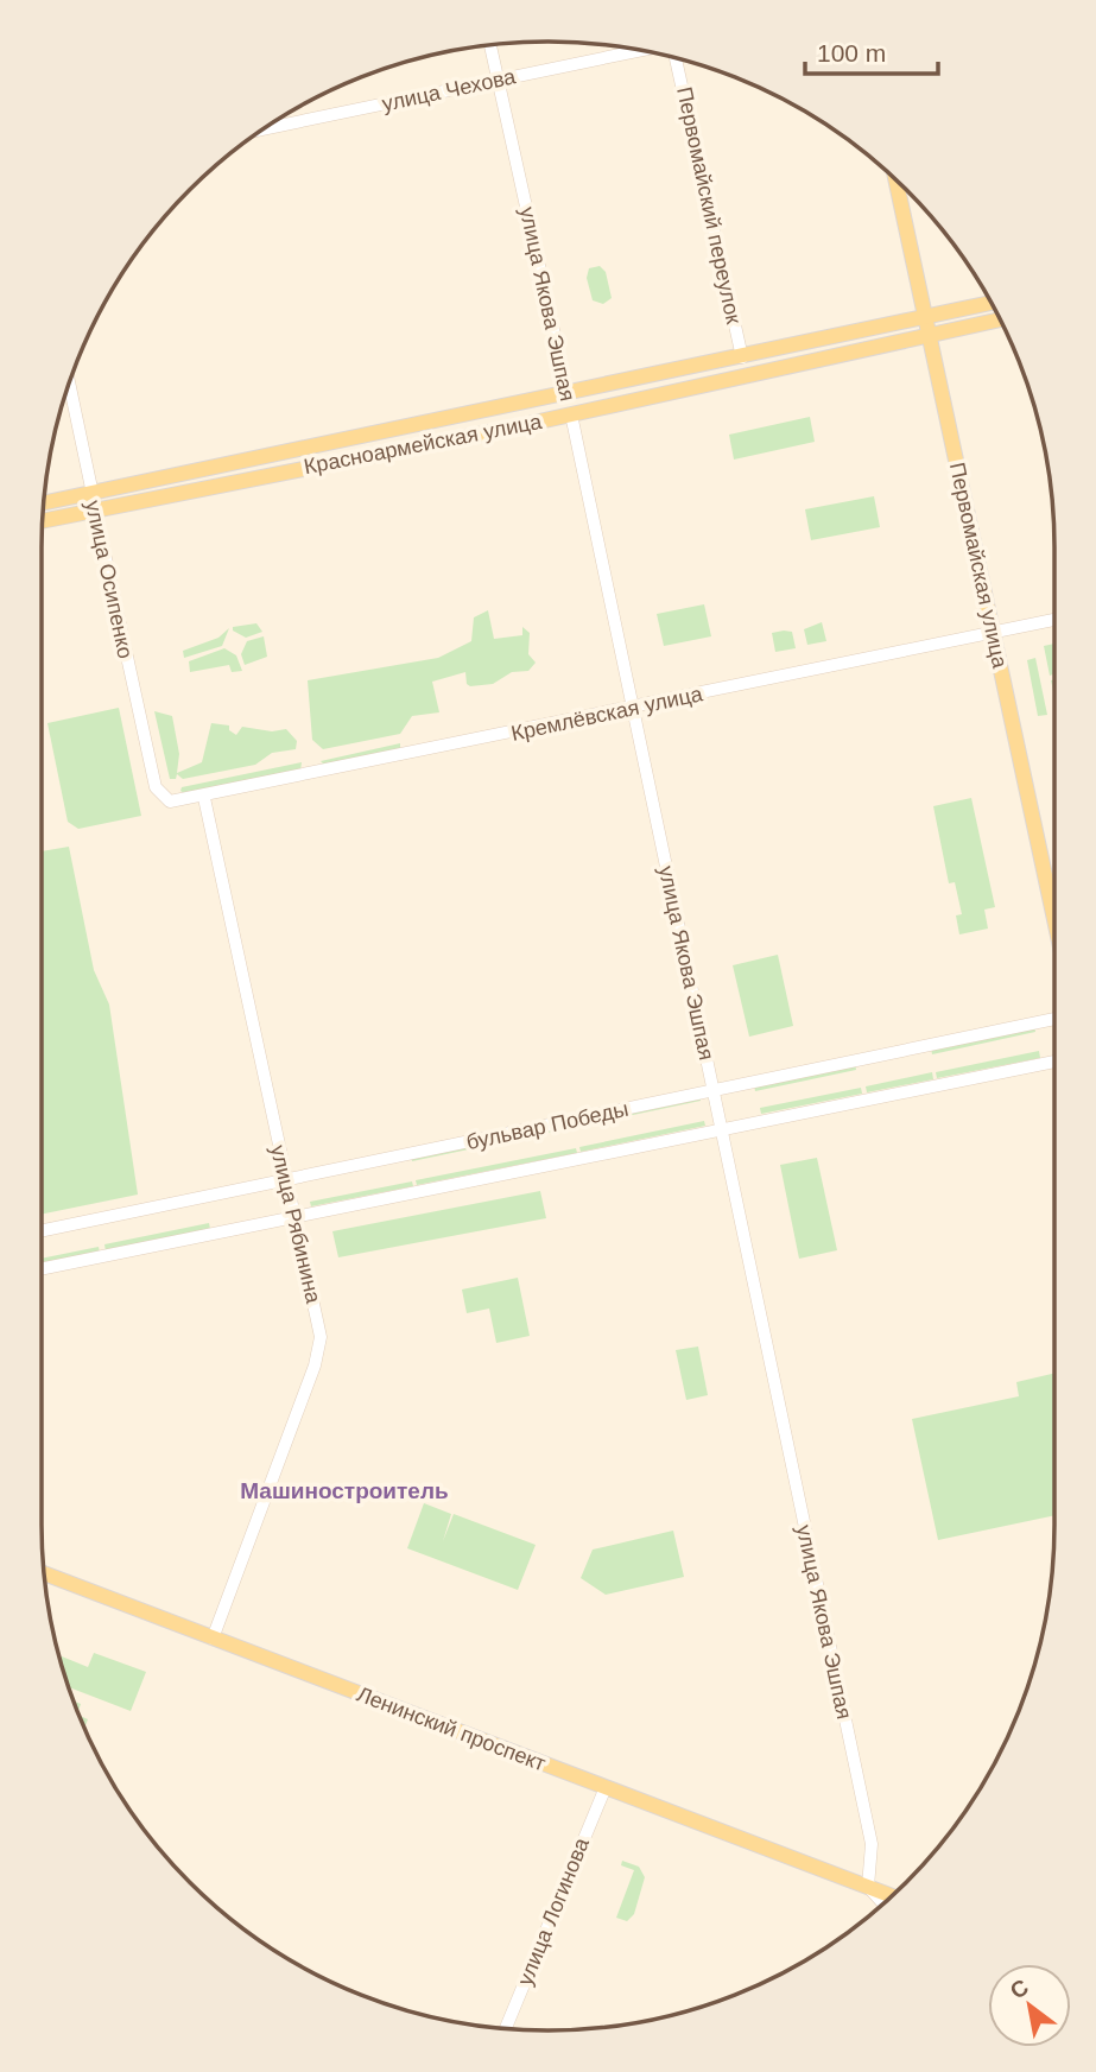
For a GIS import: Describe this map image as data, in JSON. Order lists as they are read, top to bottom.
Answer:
{
  "streets": {
    "main road": [
      "улица Якова Эшпая",
      "Красноармейская улица",
      "Первомайская улица",
      "улица Осипенко",
      "Ленинский проспект"
    ],
    "street": [
      "улица Чехова",
      "Первомайский переулок",
      "Кремлёвская улица",
      "бульвар Победы",
      "улица Рябинина",
      "улица Логинова"
    ]
  },
  "crossings": [
    ["улица Чехова", "улица Якова Эшпая"],
    ["Первомайский переулок", "Красноармейская улица"],
    ["улица Якова Эшпая", "Красноармейская улица"],
    ["улица Якова Эшпая", "Кремлёвская улица"],
    ["улица Якова Эшпая", "бульвар Победы"],
    ["улица Якова Эшпая", "Ленинский проспект"],
    ["Красноармейская улица", "Первомайская улица"],
    ["Красноармейская улица", "улица Осипенко"],
    ["Первомайская улица", "Кремлёвская улица"],
    ["улица Осипенко", "Кремлёвская улица"],
    ["Кремлёвская улица", "улица Рябинина"],
    ["бульвар Победы", "улица Рябинина"],
    ["улица Рябинина", "Ленинский проспект"],
    ["Ленинский проспект", "улица Логинова"]
  ],
  "districts": ["Машиностроитель"],
  "scale_bar": "100 m",
  "north": "top left"
}
